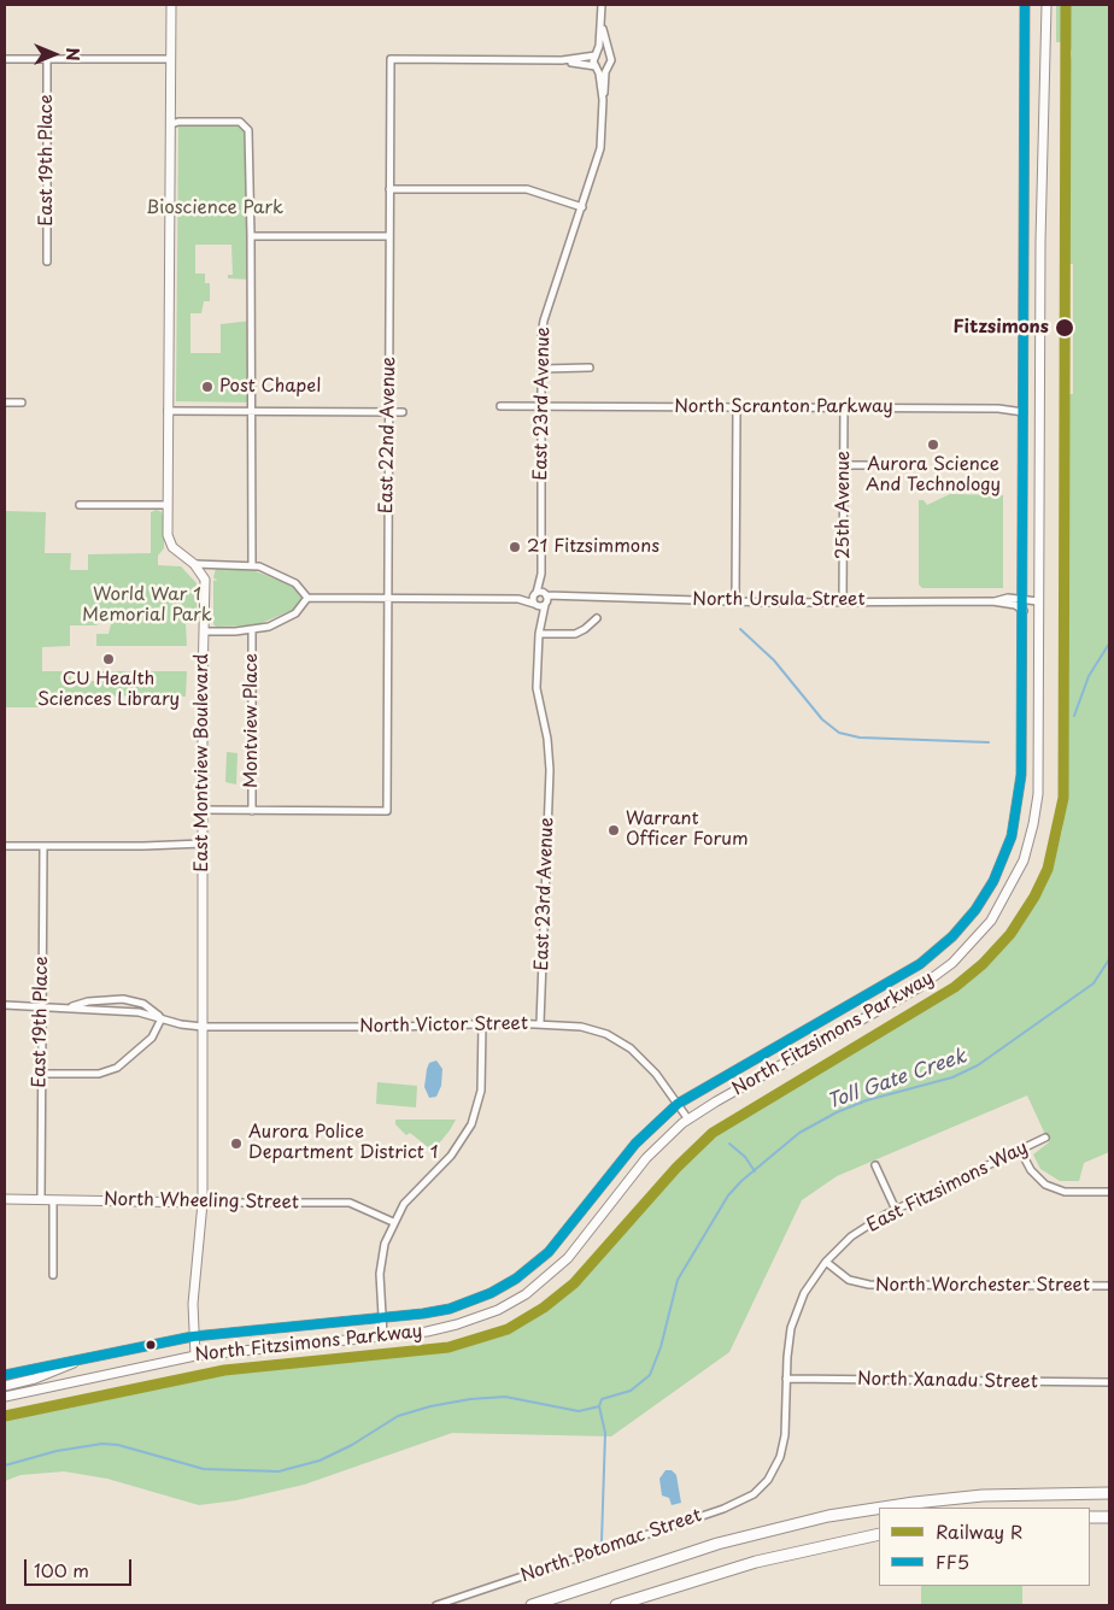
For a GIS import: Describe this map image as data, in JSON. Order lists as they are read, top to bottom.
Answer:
{
  "streets": {
    "main road": ["East Montview Boulevard", "North Fitzsimons Parkway", "North Wheeling Street"],
    "street": [
      "East 19th Place",
      "East 23rd Avenue",
      "North Scranton Parkway",
      "East 22nd Avenue",
      "25th Avenue",
      "North Ursula Street",
      "Montview Place",
      "North Victor Street",
      "East Fitzsimons Way",
      "North Worchester Street",
      "North Xanadu Street",
      "North Potomac Street"
    ]
  },
  "crossings": [
    ["East 19th Place", "North Victor Street"],
    ["East 19th Place", "North Wheeling Street"],
    ["East 23rd Avenue", "North Scranton Parkway"],
    ["East 23rd Avenue", "North Ursula Street"],
    ["East 23rd Avenue", "North Victor Street"],
    ["North Scranton Parkway", "25th Avenue"],
    ["North Scranton Parkway", "North Fitzsimons Parkway"],
    ["East 22nd Avenue", "Montview Place"],
    ["25th Avenue", "North Ursula Street"],
    ["North Ursula Street", "North Fitzsimons Parkway"],
    ["East Montview Boulevard", "North Victor Street"],
    ["East Montview Boulevard", "North Fitzsimons Parkway"],
    ["East Montview Boulevard", "North Wheeling Street"],
    ["North Victor Street", "North Fitzsimons Parkway"],
    ["East Fitzsimons Way", "North Worchester Street"],
    ["East Fitzsimons Way", "North Xanadu Street"],
    ["East Fitzsimons Way", "North Potomac Street"]
  ],
  "water": ["Toll Gate Creek"],
  "parks": ["Bioscience Park", "World War 1 Memorial Park"],
  "places": [
    "Fitzsimons",
    "Post Chapel",
    "Aurora Science And Technology",
    "21 Fitzsimmons",
    "CU Health Sciences Library",
    "Warrant Officer Forum",
    "Aurora Police Department District 1"
  ],
  "lines": ["rail line R", "transit line FF5"],
  "legend": ["Railway R", "FF5"],
  "scale_bar": "100 m",
  "north": "right"
}
